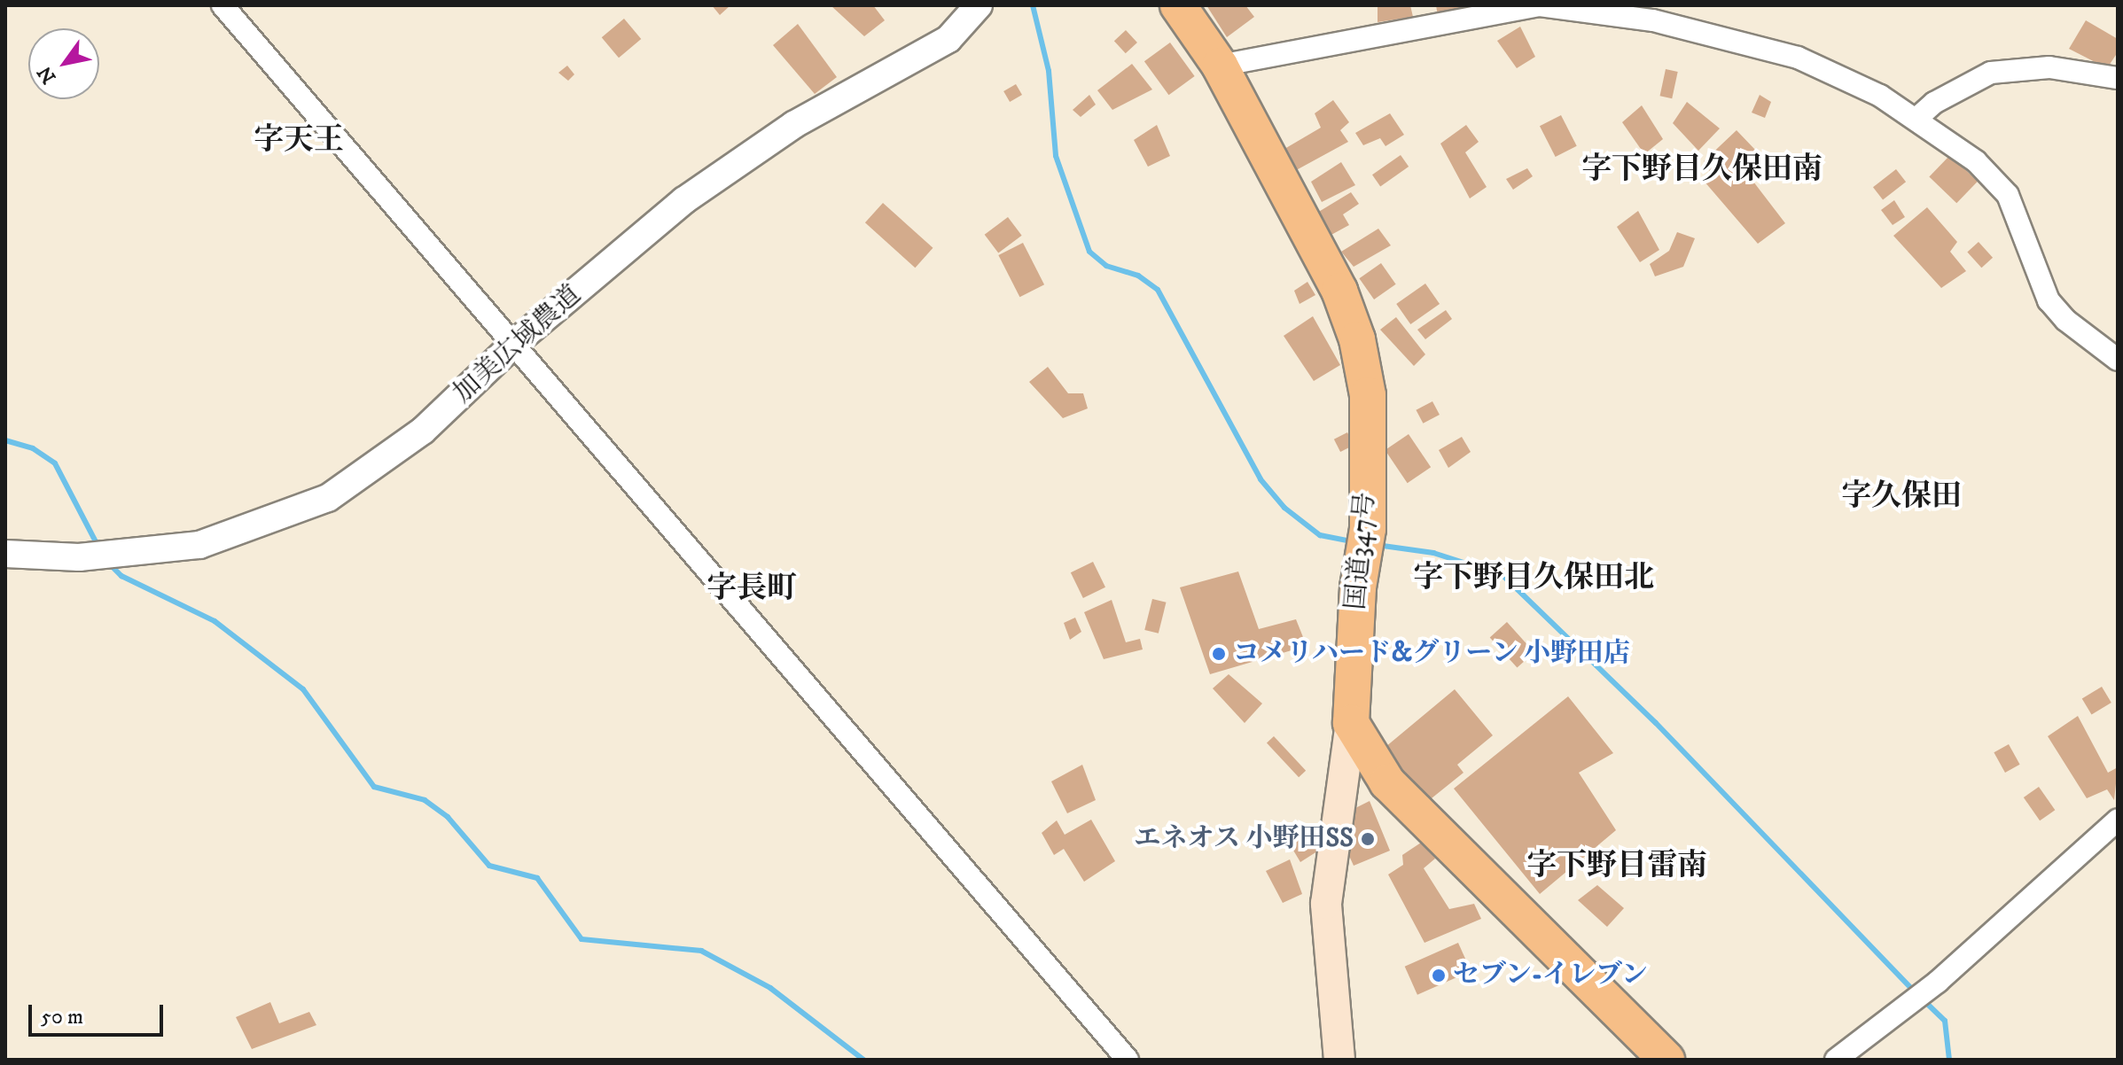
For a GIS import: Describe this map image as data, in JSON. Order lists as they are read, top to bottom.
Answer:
{
  "streets": {
    "highway": ["国道347号"],
    "street": ["加美広域農道"]
  },
  "districts": [
    "字天王",
    "字下野目久保田南",
    "字久保田",
    "字下野目久保田北",
    "字長町",
    "字下野目雷南"
  ],
  "places": ["コメリハード&グリーン 小野田店", "エネオス 小野田SS", "セブン-イレブン"],
  "scale_bar": "50 m",
  "north": "bottom left"
}
